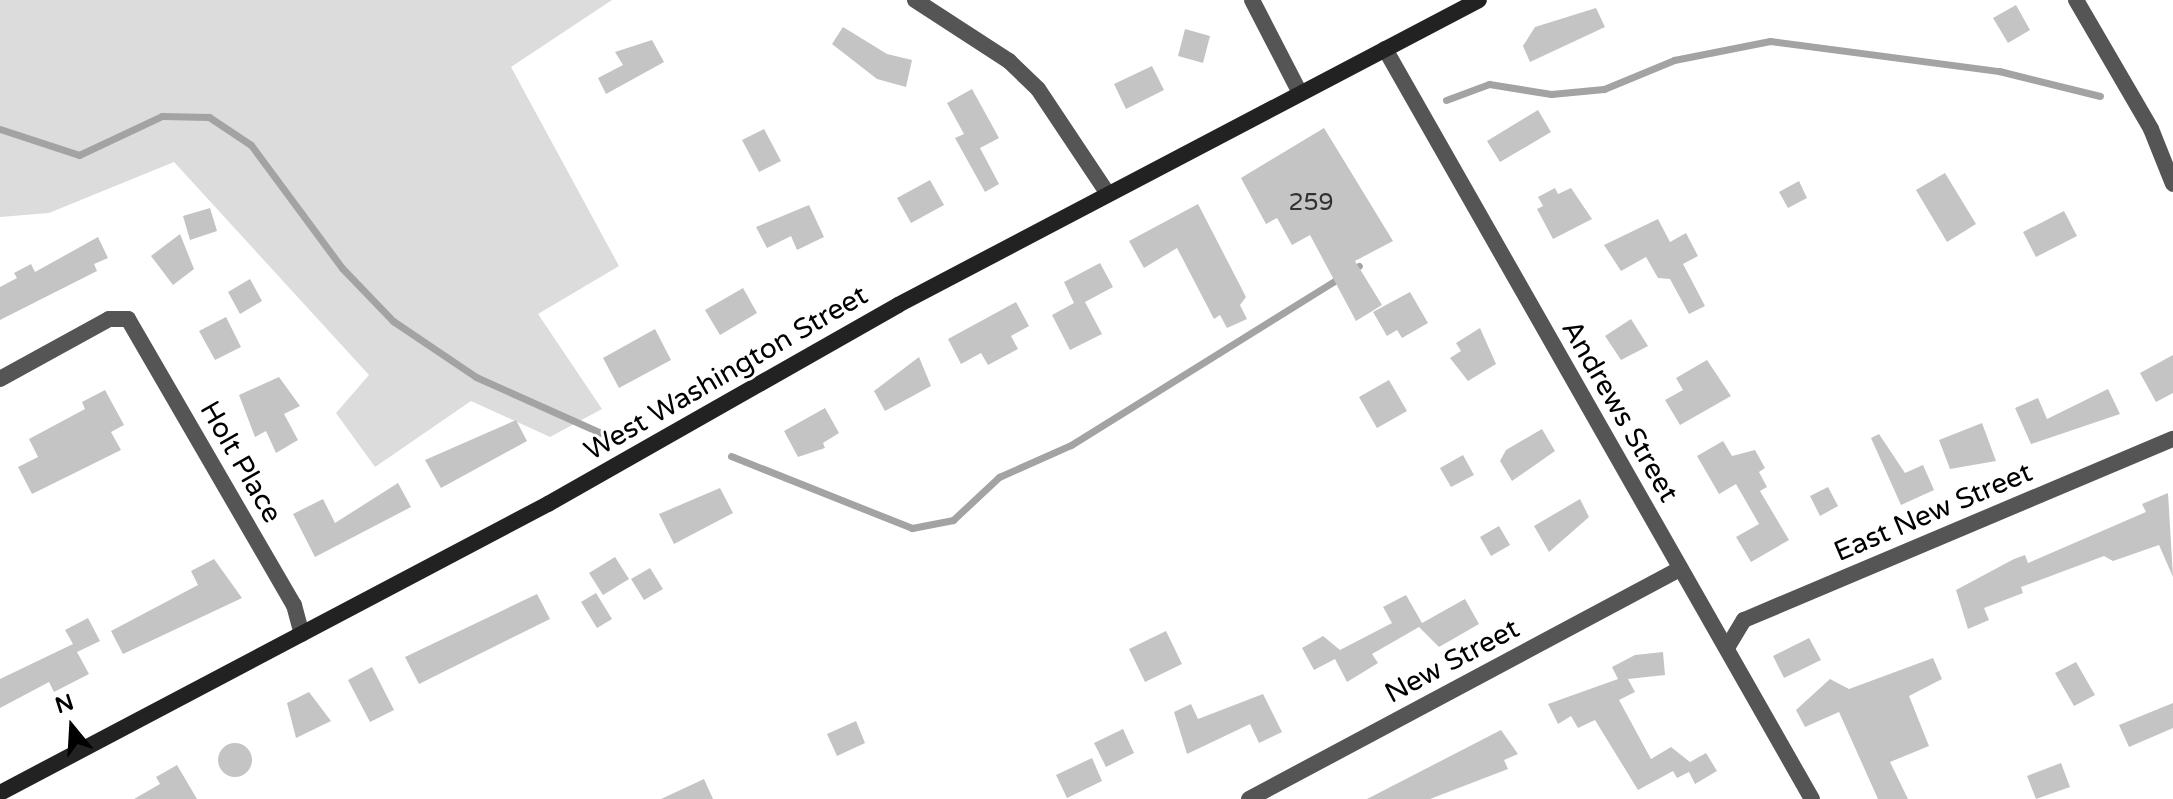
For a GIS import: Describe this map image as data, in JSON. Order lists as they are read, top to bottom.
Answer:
{
  "streets": {
    "main road": ["West Washington Street"],
    "street": [
      "Andrews Street",
      "Holt Place",
      "East New Street",
      "New Street"
    ]
  },
  "crossings": [
    ["West Washington Street", "Andrews Street"],
    ["West Washington Street", "Holt Place"],
    ["Andrews Street", "East New Street"],
    ["Andrews Street", "New Street"]
  ],
  "house_numbers": ["259"],
  "north": "top"
}
